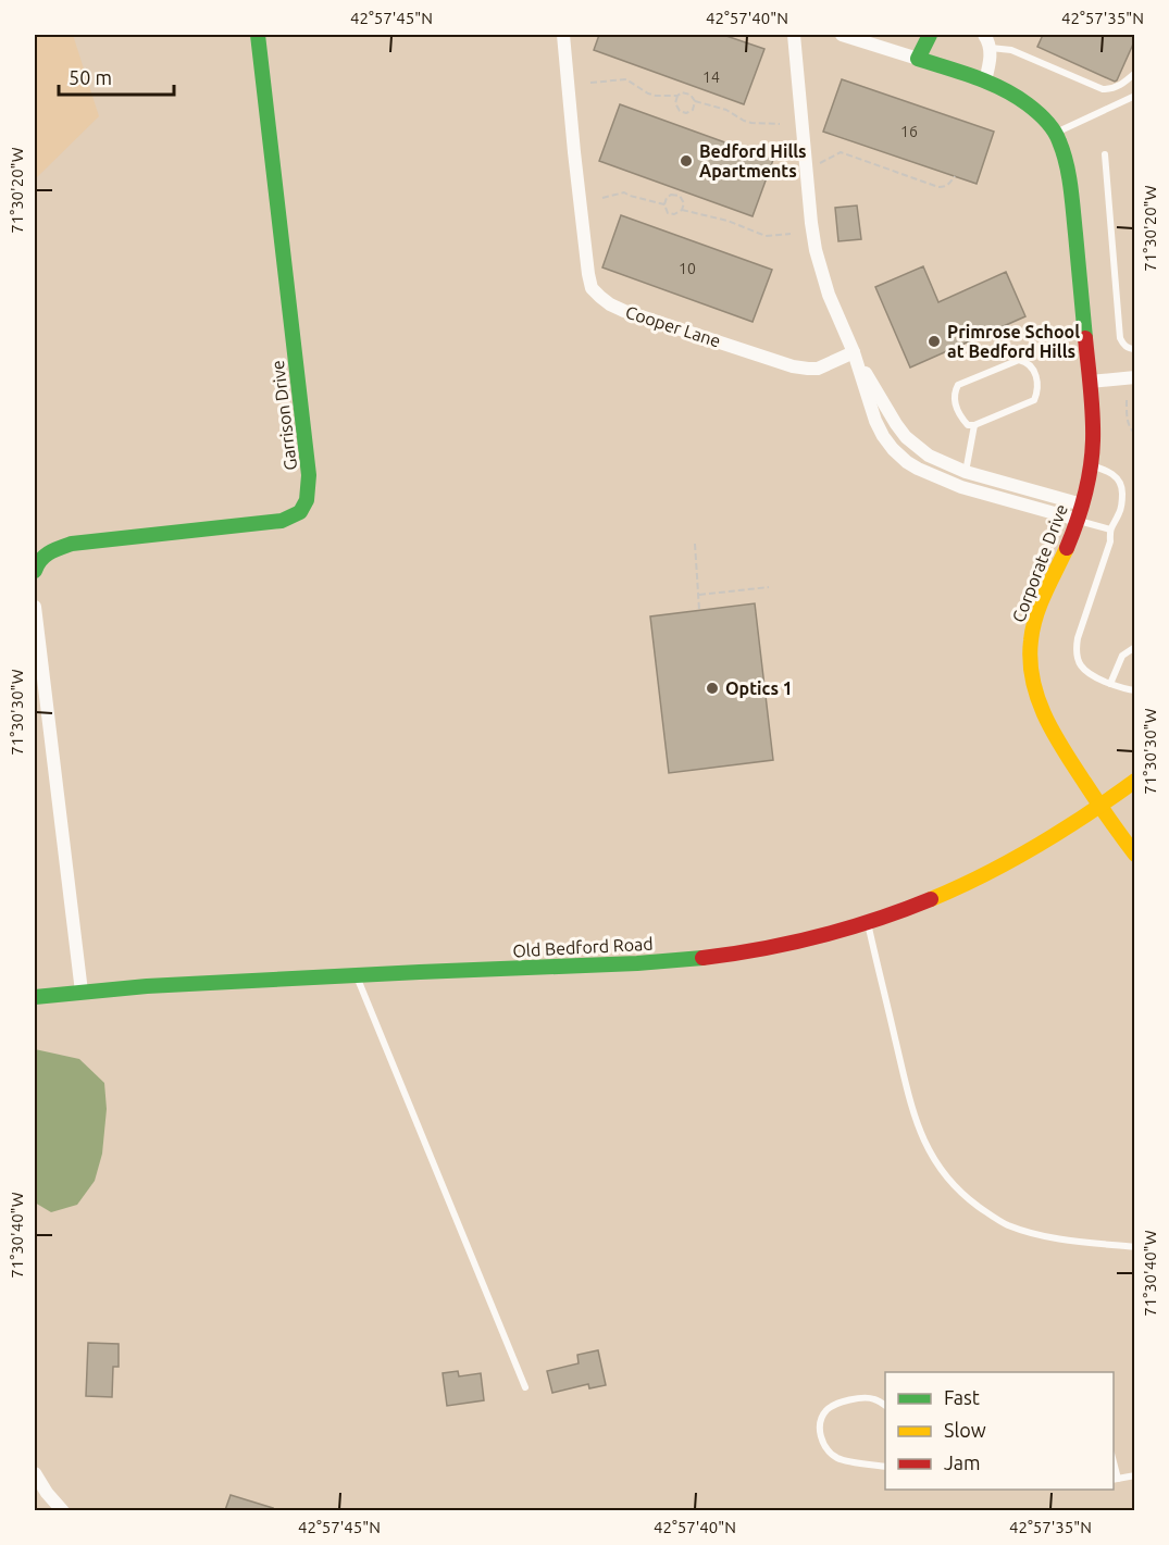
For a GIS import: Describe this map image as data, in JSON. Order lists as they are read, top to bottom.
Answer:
{
  "streets": {
    "street": [
      "Cooper Lane",
      "Garrison Drive",
      "Corporate Drive",
      "Old Bedford Road"
    ]
  },
  "crossings": [
    ["Corporate Drive", "Old Bedford Road"]
  ],
  "places": ["Bedford Hills Apartments", "Primrose School at Bedford Hills", "Optics 1"],
  "house_numbers": ["14", "16", "10"],
  "legend": ["Fast", "Slow", "Jam"],
  "scale_bar": "50 m",
  "coordinates": [
    "42°57'45\"N",
    "42°57'40\"N",
    "42°57'35\"N",
    "71°30'20\"W",
    "71°30'30\"W",
    "71°30'40\"W"
  ]
}
